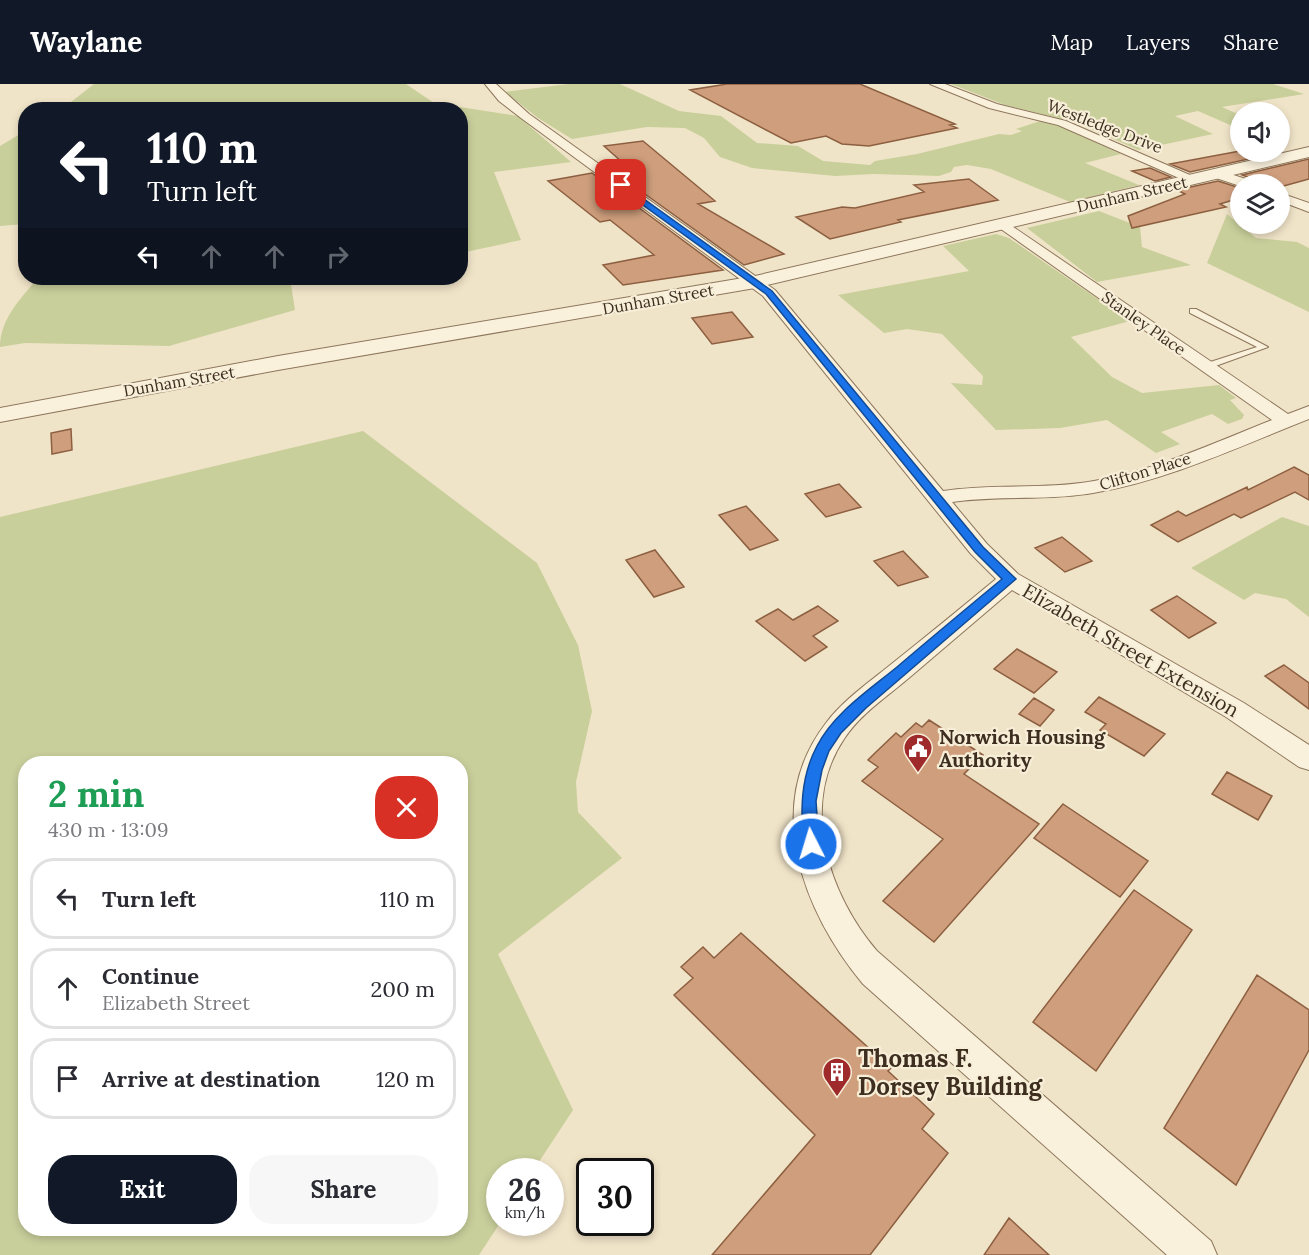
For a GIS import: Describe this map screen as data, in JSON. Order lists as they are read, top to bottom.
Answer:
{
  "streets": {
    "street": [
      "Westledge Drive",
      "Dunham Street",
      "Stanley Place",
      "Clifton Place",
      "Elizabeth Street Extension"
    ]
  },
  "crossings": [
    ["Westledge Drive", "Dunham Street"],
    ["Dunham Street", "Stanley Place"],
    ["Dunham Street", "Elizabeth Street Extension"],
    ["Stanley Place", "Clifton Place"],
    ["Clifton Place", "Elizabeth Street Extension"]
  ],
  "places": {
    "public building": ["Norwich Housing Authority"],
    "building": ["Thomas F. Dorsey Building"]
  },
  "page": {
    "header": "Waylane",
    "nav": ["Map", "Layers", "Share"],
    "turn": ["110 m", "Turn left"],
    "heading": ["2 min", "430 m · 13:09"],
    "list": [
      {
        "name": "Turn left",
        "value": "110 m"
      },
      {
        "name": "Continue",
        "note": "Elizabeth Street",
        "value": "200 m"
      },
      {
        "name": "Arrive at destination",
        "value": "120 m"
      }
    ],
    "buttons": ["Exit", "Share"],
    "speed": "26 km/h",
    "limit": "30"
  }
}
